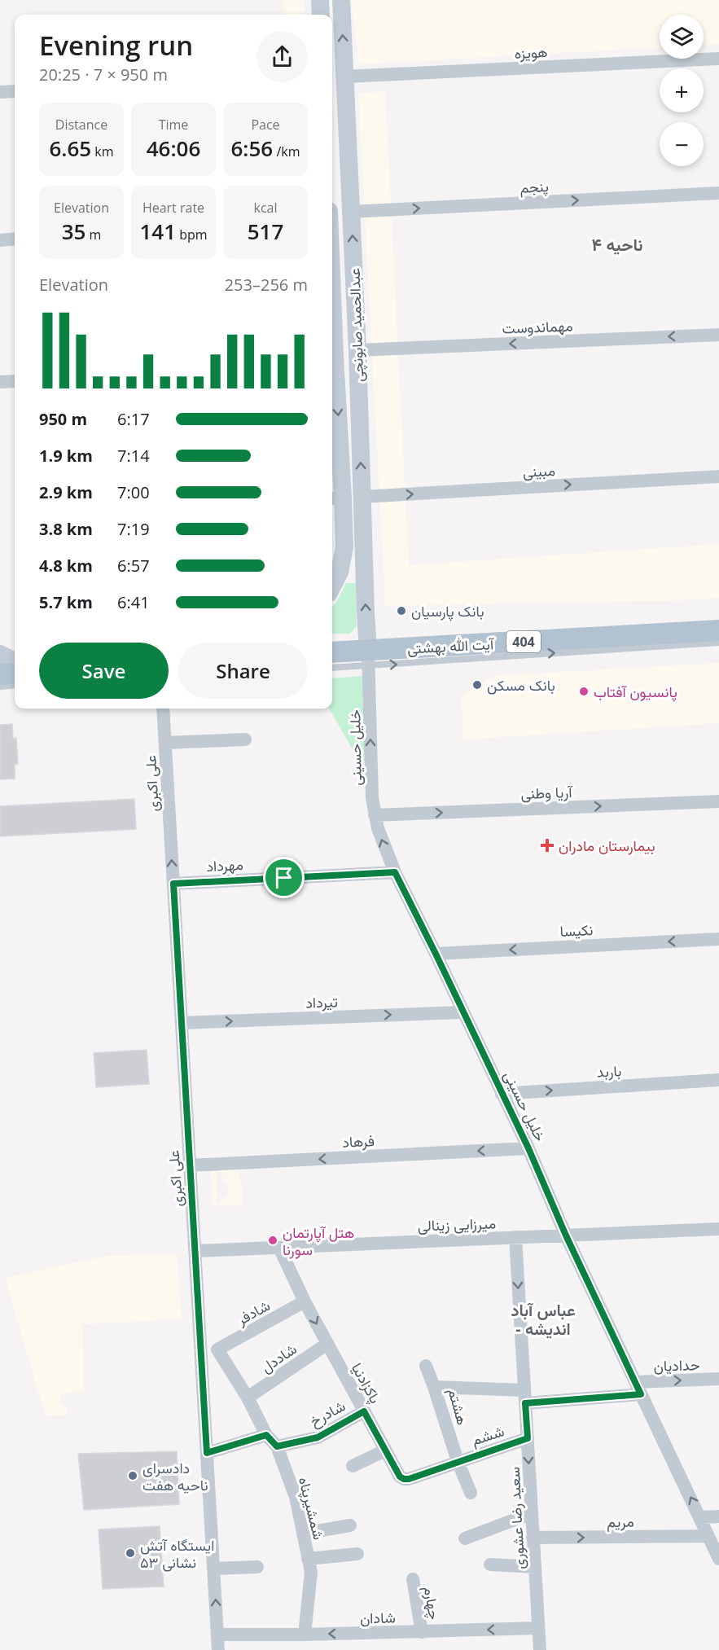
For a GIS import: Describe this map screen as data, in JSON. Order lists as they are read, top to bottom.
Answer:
{
  "streets": {
    "main road": ["عبدالحمید صابونچی", "404", "آیت الله بهشتی"],
    "street": [
      "هویزه",
      "پنجم",
      "مهماندوست",
      "مبینی",
      "خلیل حسینی",
      "علی‌ اکبری",
      "آریا وطنی",
      "مهرداد",
      "نکیسا",
      "تیرداد",
      "باربد",
      "فرهاد",
      "میرزایی زینالی",
      "شادفر",
      "شاددل",
      "حدادیان",
      "پاکزادنیا",
      "هشتم",
      "شادرخ",
      "ششم",
      "شمشیرپناه",
      "سعید رضا عشوری",
      "مریم",
      "چهارم",
      "شادان"
    ]
  },
  "crossings": [
    ["هویزه", "عبدالحمید صابونچی"],
    ["پنجم", "عبدالحمید صابونچی"],
    ["عبدالحمید صابونچی", "مهماندوست"],
    ["عبدالحمید صابونچی", "مبینی"],
    ["عبدالحمید صابونچی", "آیت الله بهشتی"],
    ["عبدالحمید صابونچی", "خلیل حسینی"],
    ["آیت الله بهشتی", "خلیل حسینی"],
    ["خلیل حسینی", "آریا وطنی"],
    ["خلیل حسینی", "مهرداد"],
    ["خلیل حسینی", "نکیسا"],
    ["خلیل حسینی", "تیرداد"],
    ["خلیل حسینی", "باربد"],
    ["خلیل حسینی", "فرهاد"],
    ["خلیل حسینی", "میرزایی زینالی"],
    ["خلیل حسینی", "حدادیان"],
    ["خلیل حسینی", "مریم"],
    ["علی‌ اکبری", "مهرداد"],
    ["علی‌ اکبری", "تیرداد"],
    ["علی‌ اکبری", "فرهاد"],
    ["علی‌ اکبری", "میرزایی زینالی"],
    ["علی‌ اکبری", "شادان"],
    ["میرزایی زینالی", "پاکزادنیا"],
    ["میرزایی زینالی", "سعید رضا عشوری"],
    ["شادفر", "پاکزادنیا"],
    ["شادفر", "شمشیرپناه"],
    ["شاددل", "پاکزادنیا"],
    ["شاددل", "شمشیرپناه"],
    ["حدادیان", "هشتم"],
    ["حدادیان", "سعید رضا عشوری"],
    ["پاکزادنیا", "هشتم"],
    ["پاکزادنیا", "شادرخ"],
    ["پاکزادنیا", "ششم"],
    ["هشتم", "ششم"],
    ["هشتم", "سعید رضا عشوری"],
    ["شادرخ", "شمشیرپناه"],
    ["ششم", "سعید رضا عشوری"],
    ["شمشیرپناه", "شادان"],
    ["سعید رضا عشوری", "مریم"],
    ["سعید رضا عشوری", "شادان"],
    ["چهارم", "شادان"]
  ],
  "one_way": [
    "پنجم",
    "مهماندوست",
    "مبینی",
    "خلیل حسینی",
    "آریا وطنی",
    "نکیسا",
    "تیرداد",
    "باربد",
    "فرهاد",
    "حدادیان",
    "سعید رضا عشوری",
    "مریم"
  ],
  "districts": ["ناحیه ۴", "عباس آباد - اندیشه"],
  "places": {
    "other": [
      "بانک پارسیان",
      "بانک مسکن",
      "پانسیون آفتاب",
      "هتل آپارتمان سورنا",
      "دادسرای ناحیه هفت",
      "ایستگاه آتش نشانی ۵۳"
    ],
    "health": ["بیمارستان مادران"]
  },
  "page": {
    "map_buttons": ["+", "−"],
    "heading": ["Evening run", "20:25 · 7 × 950 m"],
    "stats": [
      ["Distance", "6.65 km"],
      ["Time", "46:06"],
      ["Pace", "6:56 /km"],
      ["Elevation", "35 m"],
      ["Heart rate", "141 bpm"],
      ["kcal", "517"]
    ],
    "chart": ["Elevation", "253–256 m"],
    "list": [
      {
        "name": "950 m",
        "note": "6:17"
      },
      {
        "name": "1.9 km",
        "note": "7:14"
      },
      {
        "name": "2.9 km",
        "note": "7:00"
      },
      {
        "name": "3.8 km",
        "note": "7:19"
      },
      {
        "name": "4.8 km",
        "note": "6:57"
      },
      {
        "name": "5.7 km",
        "note": "6:41"
      }
    ],
    "buttons": ["Save", "Share"]
  }
}
